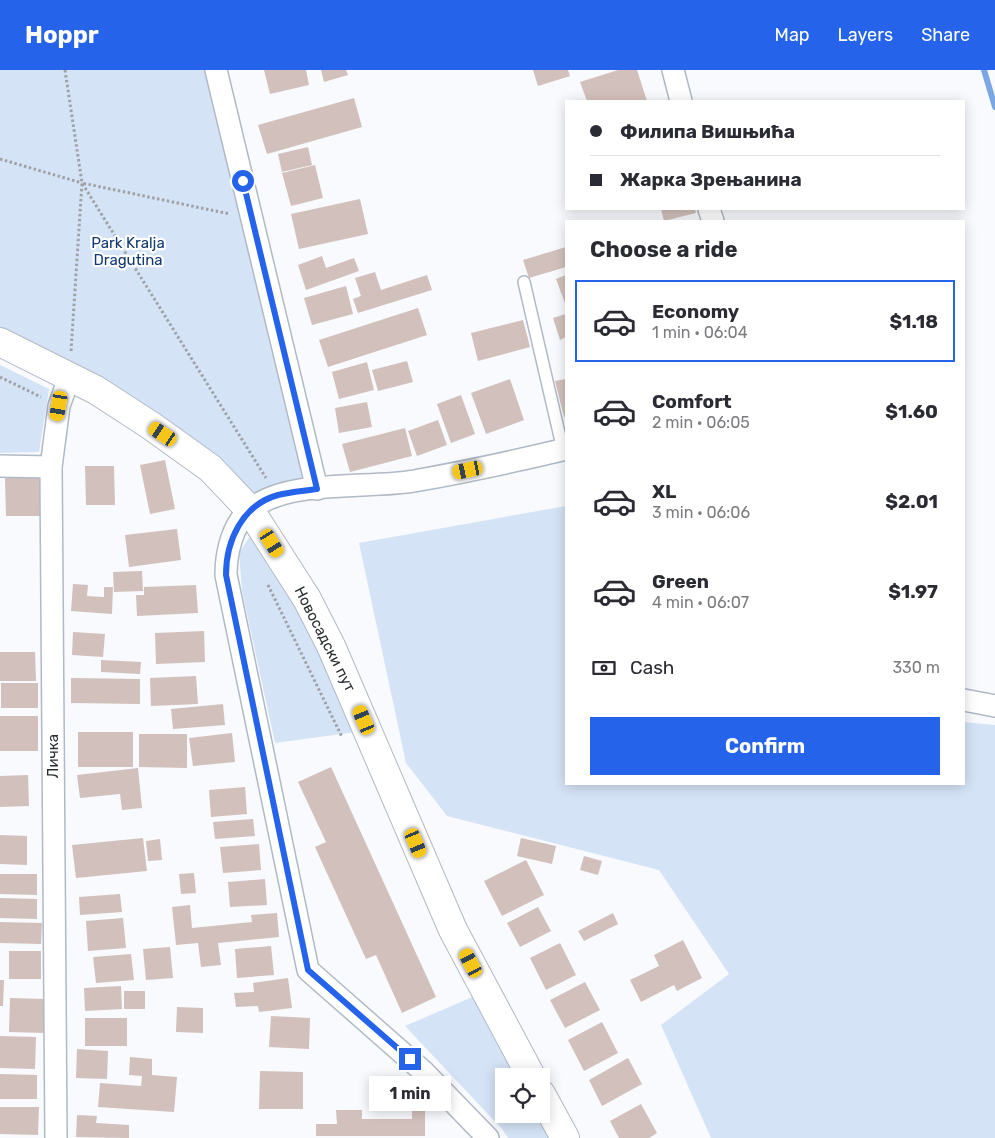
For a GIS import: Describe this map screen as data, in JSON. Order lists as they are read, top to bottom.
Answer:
{
  "streets": {
    "main road": ["Новосадски пут"],
    "street": ["Личка"]
  },
  "crossings": [
    ["Новосадски пут", "Личка"]
  ],
  "parks": ["Park Kralja Dragutina"],
  "page": {
    "header": "Hoppr",
    "nav": ["Map", "Layers", "Share"],
    "banner": ["Филипа Вишњића", "Жарка Зрењанина"],
    "heading": "Choose a ride",
    "list": [
      {
        "name": "Economy",
        "note": "1 min · 06:04",
        "value": "$1.18"
      },
      {
        "name": "Comfort",
        "note": "2 min · 06:05",
        "value": "$1.60"
      },
      {
        "name": "XL",
        "note": "3 min · 06:06",
        "value": "$2.01"
      },
      {
        "name": "Green",
        "note": "4 min · 06:07",
        "value": "$1.97"
      }
    ],
    "pay": ["Cash", "330 m"],
    "buttons": "Confirm",
    "bubble": "1 min"
  }
}
